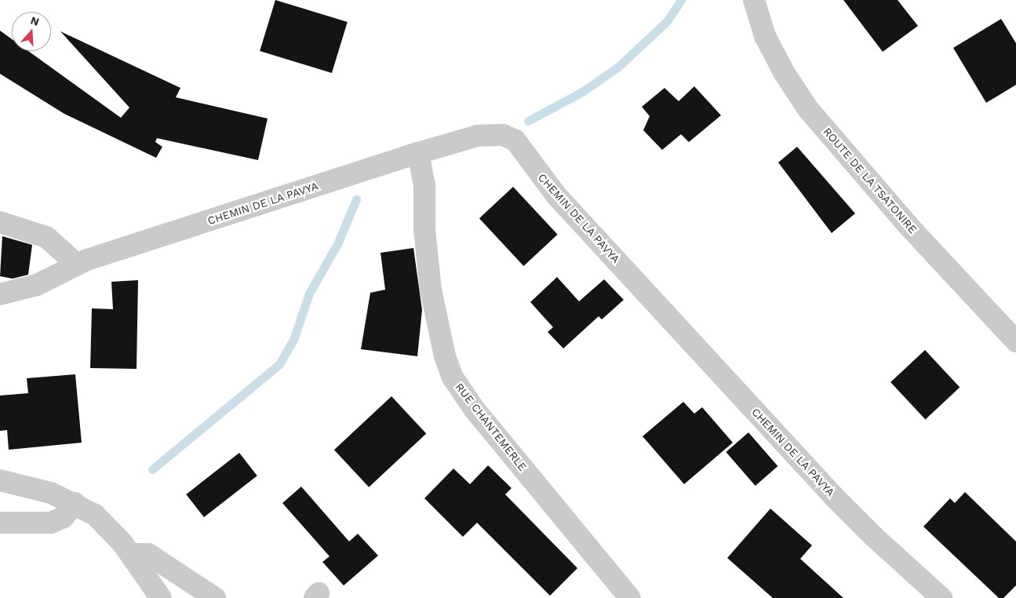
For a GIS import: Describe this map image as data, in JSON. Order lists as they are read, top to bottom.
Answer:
{
  "streets": {
    "street": ["ROUTE DE LA TSATONIRE", "CHEMIN DE LA PAVYA", "RUE CHANTEMERLE"]
  },
  "crossings": [
    ["CHEMIN DE LA PAVYA", "RUE CHANTEMERLE"]
  ],
  "north": "top"
}
